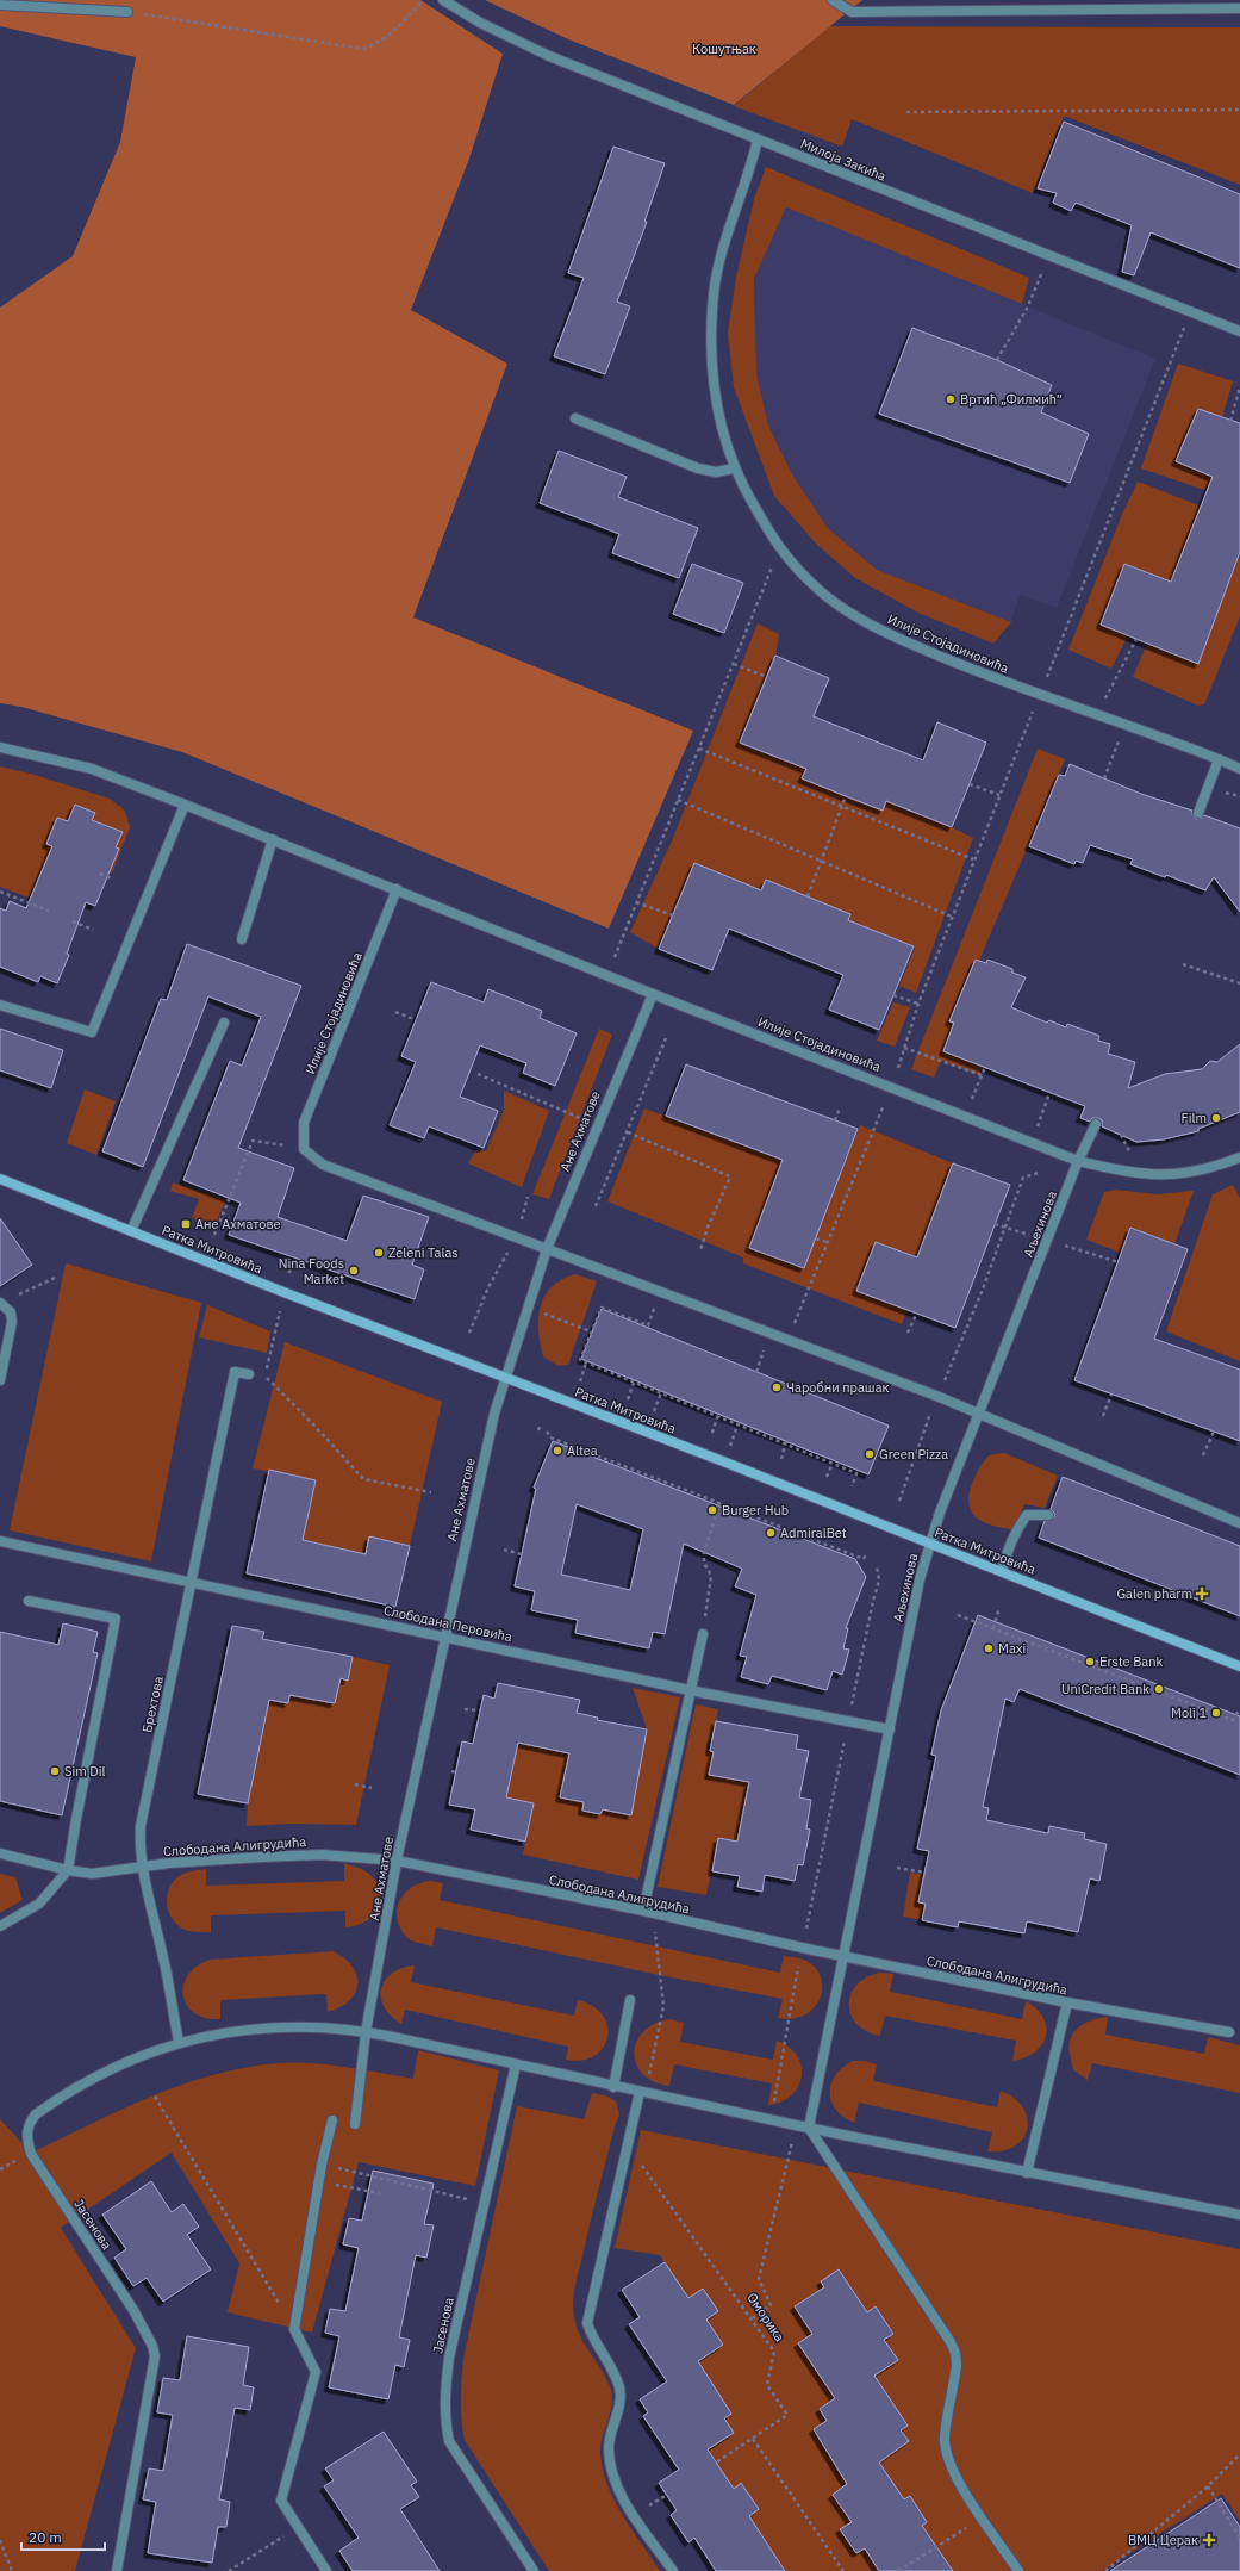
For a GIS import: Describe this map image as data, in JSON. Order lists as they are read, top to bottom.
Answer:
{
  "streets": {
    "main road": ["Ратка Митровића"],
    "street": [
      "Милоја Закића",
      "Илије Стојадиновића",
      "Ане Ахматове",
      "Аљехинова",
      "Слободана Перовића",
      "Брехтова",
      "Слободана Алигрудића",
      "Јасенова"
    ],
    "path": ["Оморика"]
  },
  "crossings": [
    ["Милоја Закића", "Илије Стојадиновића"],
    ["Илије Стојадиновића", "Ане Ахматове"],
    ["Илије Стојадиновића", "Аљехинова"],
    ["Ане Ахматове", "Ратка Митровића"],
    ["Ане Ахматове", "Слободана Перовића"],
    ["Ане Ахматове", "Слободана Алигрудића"],
    ["Аљехинова", "Ратка Митровића"],
    ["Аљехинова", "Слободана Перовића"],
    ["Аљехинова", "Слободана Алигрудића"],
    ["Слободана Перовића", "Брехтова"],
    ["Брехтова", "Слободана Алигрудића"],
    ["Брехтова", "Јасенова"]
  ],
  "parks": ["Кошутњак"],
  "places": {
    "other": [
      "Вртић „Филмић”",
      "Film",
      "Zeleni Talas",
      "Nina Foods Market",
      "Чаробни прашак",
      "Altea",
      "Green Pizza",
      "Burger Hub",
      "AdmiralBet",
      "Maxi",
      "Erste Bank",
      "UniCredit Bank",
      "Moli 1",
      "Sim Dil"
    ],
    "transit": ["Ане Ахматове"],
    "health": ["Galen pharm", "ВМЦ Церак"]
  },
  "scale_bar": "20 m"
}
